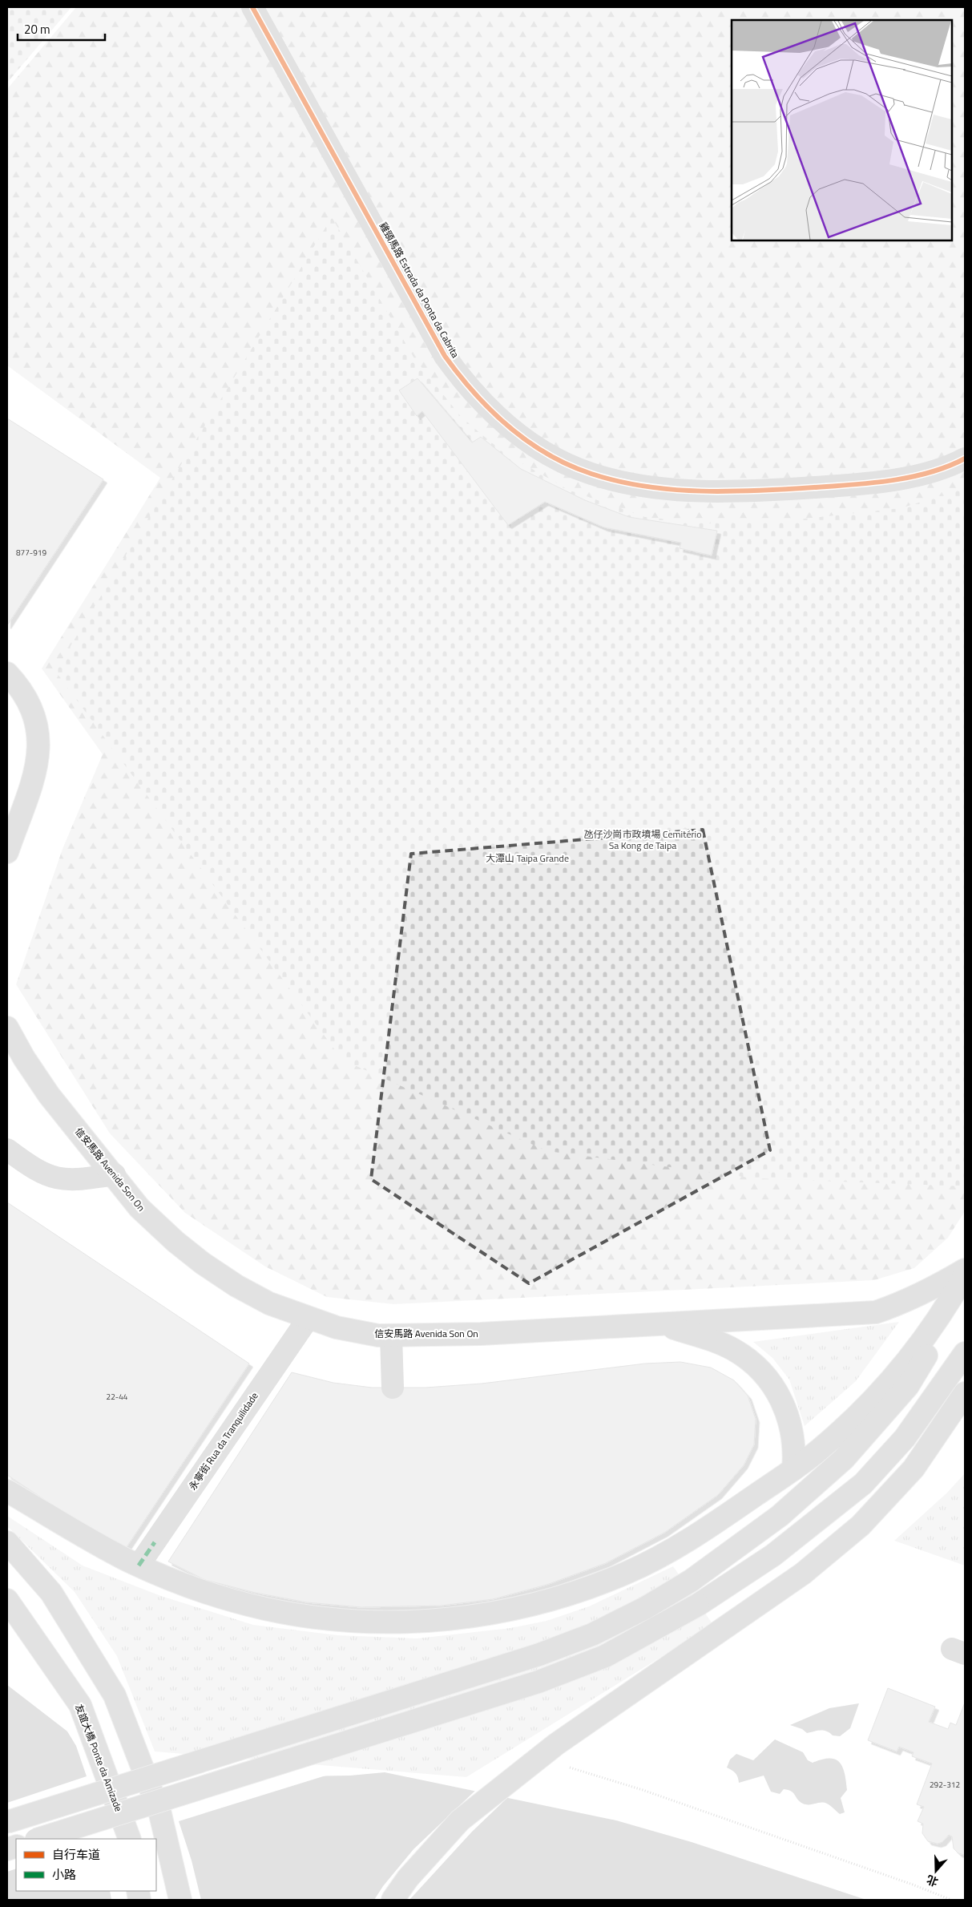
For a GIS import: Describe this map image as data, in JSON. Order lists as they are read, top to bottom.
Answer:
{
  "streets": {
    "main road": [
      "雞頸馬路 Estrada da Ponta da Cabrita",
      "信安馬路 Avenida Son On",
      "永寧街 Rua da Tranquilidade",
      "友誼大橋 Ponte da Amizade"
    ]
  },
  "crossings": [
    ["信安馬路 Avenida Son On", "永寧街 Rua da Tranquilidade"]
  ],
  "parks": ["氹仔沙崗市政墳場 Cemitério Sa Kong de Taipa", "大潭山 Taipa Grande"],
  "house_numbers": ["877-919", "22-44", "292-312"],
  "legend": ["自行车道", "小路"],
  "scale_bar": "20 m",
  "north": "bottom"
}
